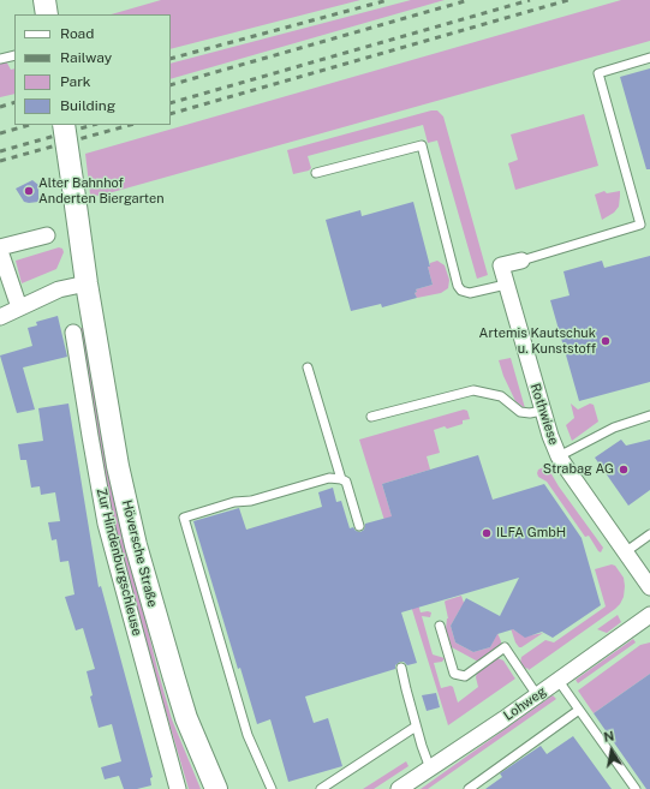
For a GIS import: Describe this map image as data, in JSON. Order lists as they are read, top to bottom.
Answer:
{
  "streets": {
    "main road": ["Höversche Straße"],
    "street": ["Rothwiese", "Zur Hindenburgschleuse", "Lohweg"]
  },
  "places": [
    "Alter Bahnhof Anderten Biergarten",
    "Artemis Kautschuk u. Kunststoff",
    "Strabag AG",
    "ILFA GmbH"
  ],
  "legend": [
    "Road",
    "Railway",
    "Park",
    "Building"
  ],
  "north": "top"
}
